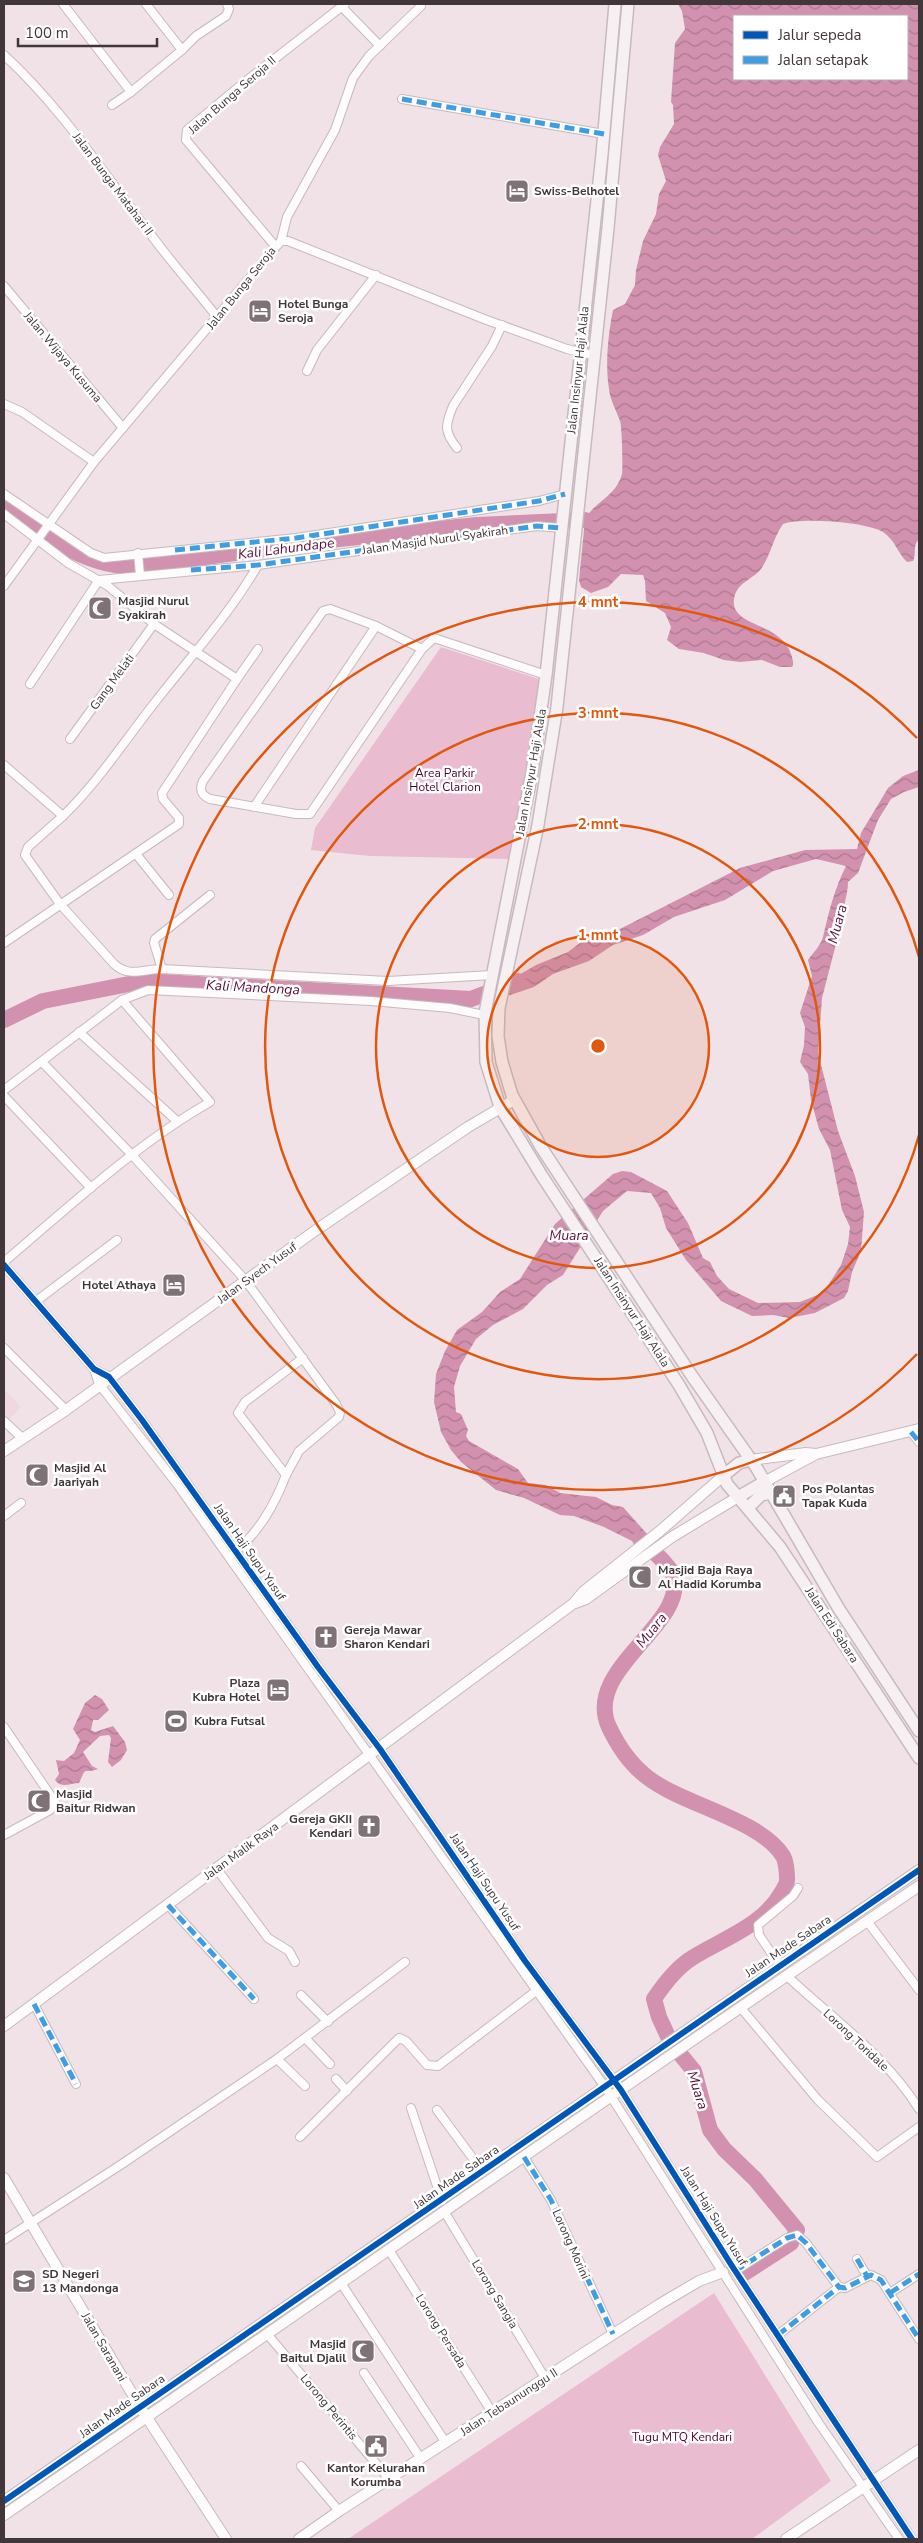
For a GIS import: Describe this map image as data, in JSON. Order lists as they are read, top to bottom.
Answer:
{
  "streets": {
    "main road": ["Jalan Insinyur Haji Alala", "Jalan Edi Sabara"],
    "street": [
      "Jalan Bunga Seroja II",
      "Jalan Bunga Matahari II",
      "Jalan Bunga Seroja",
      "Jalan Wijaya Kusuma",
      "Jalan Masjid Nurul Syakirah",
      "Gang Melati",
      "Jalan Syech Yusuf",
      "Jalan Haji Supu Yusuf",
      "Jalan Malik Raya",
      "Jalan Made Sabara",
      "Lorong Toridale",
      "Lorong Morini",
      "Lorong Sangia",
      "Lorong Persada",
      "Jalan Saranani",
      "Jalan Tebaununggu II",
      "Lorong Perintis"
    ]
  },
  "crossings": [
    ["Jalan Bunga Seroja II", "Jalan Bunga Seroja"],
    ["Jalan Bunga Matahari II", "Jalan Bunga Seroja"],
    ["Jalan Bunga Seroja", "Jalan Wijaya Kusuma"],
    ["Jalan Bunga Seroja", "Jalan Insinyur Haji Alala"],
    ["Jalan Insinyur Haji Alala", "Jalan Masjid Nurul Syakirah"],
    ["Jalan Insinyur Haji Alala", "Jalan Syech Yusuf"],
    ["Jalan Insinyur Haji Alala", "Jalan Edi Sabara"],
    ["Jalan Syech Yusuf", "Jalan Haji Supu Yusuf"],
    ["Jalan Haji Supu Yusuf", "Jalan Malik Raya"],
    ["Jalan Haji Supu Yusuf", "Jalan Made Sabara"],
    ["Jalan Haji Supu Yusuf", "Jalan Tebaununggu II"],
    ["Jalan Made Sabara", "Lorong Toridale"],
    ["Jalan Made Sabara", "Lorong Morini"],
    ["Jalan Made Sabara", "Lorong Sangia"],
    ["Jalan Made Sabara", "Lorong Persada"],
    ["Jalan Made Sabara", "Jalan Saranani"],
    ["Jalan Made Sabara", "Lorong Perintis"],
    ["Lorong Morini", "Jalan Tebaununggu II"],
    ["Lorong Sangia", "Jalan Tebaununggu II"],
    ["Lorong Persada", "Jalan Tebaununggu II"],
    ["Jalan Tebaununggu II", "Lorong Perintis"]
  ],
  "water": ["Kali Lahundape", "Muara", "Kali Mandonga"],
  "parks": ["Area Parkir Hotel Clarion", "Tugu MTQ Kendari"],
  "places": {
    "hotel": [
      "Swiss-Belhotel",
      "Hotel Bunga Seroja",
      "Hotel Athaya",
      "Plaza Kubra Hotel"
    ],
    "mosque": [
      "Masjid Nurul Syakirah",
      "Masjid Al Jaariyah",
      "Masjid Baja Raya Al Hadid Korumba",
      "Masjid Baitur Ridwan",
      "Masjid Baitul Djalil"
    ],
    "public building": ["Pos Polantas Tapak Kuda", "Kantor Kelurahan Korumba"],
    "church": ["Gereja Mawar Sharon Kendari", "Gereja GKII Kendari"],
    "sports": ["Kubra Futsal"],
    "school or university": ["SD Negeri 13 Mandonga"]
  },
  "legend": ["Jalur sepeda", "Jalan setapak"],
  "scale_bar": "100 m",
  "rings": [
    "4 mnt",
    "3 mnt",
    "2 mnt",
    "1 mnt"
  ]
}
